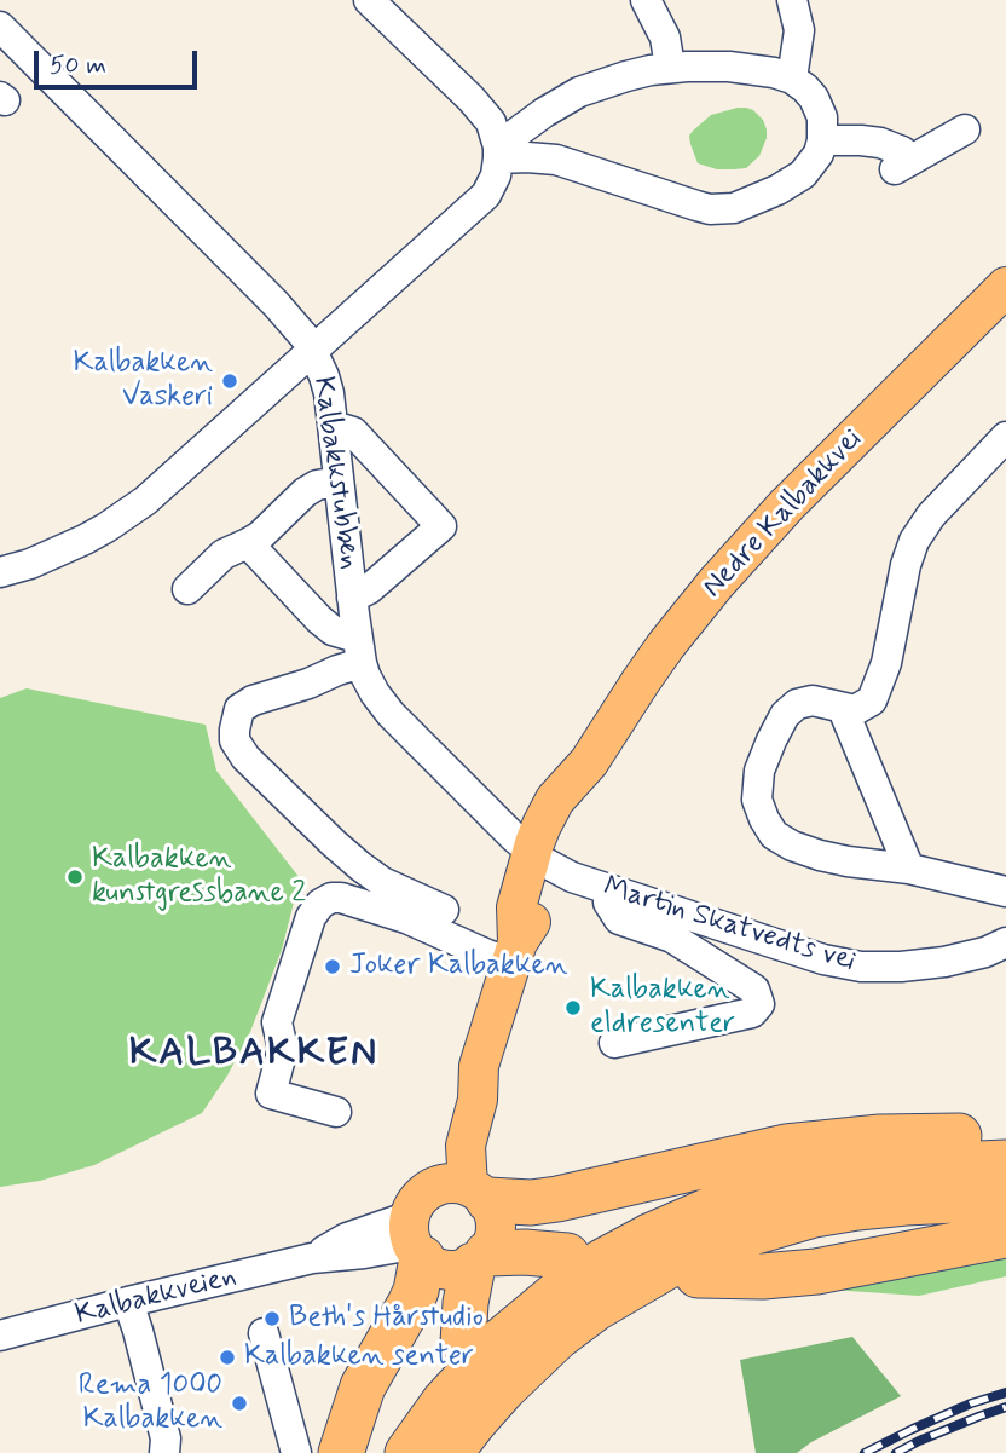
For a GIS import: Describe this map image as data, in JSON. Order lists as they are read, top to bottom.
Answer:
{
  "streets": {
    "main road": ["Nedre Kalbakkvei"],
    "street": ["Kalbakkstubben", "Martin Skatvedts vei", "Kalbakkveien"]
  },
  "crossings": [
    ["Kalbakkstubben", "Nedre Kalbakkvei"],
    ["Kalbakkstubben", "Martin Skatvedts vei"],
    ["Nedre Kalbakkvei", "Martin Skatvedts vei"],
    ["Nedre Kalbakkvei", "Kalbakkveien"]
  ],
  "districts": ["KALBAKKEN"],
  "places": [
    "Kalbakken Vaskeri",
    "Kalbakken kunstgressbane 2",
    "Joker Kalbakken",
    "Kalbakken eldresenter",
    "Beth's Hårstudio",
    "Kalbakken senter",
    "Rema 1000 Kalbakken"
  ],
  "scale_bar": "50 m"
}
